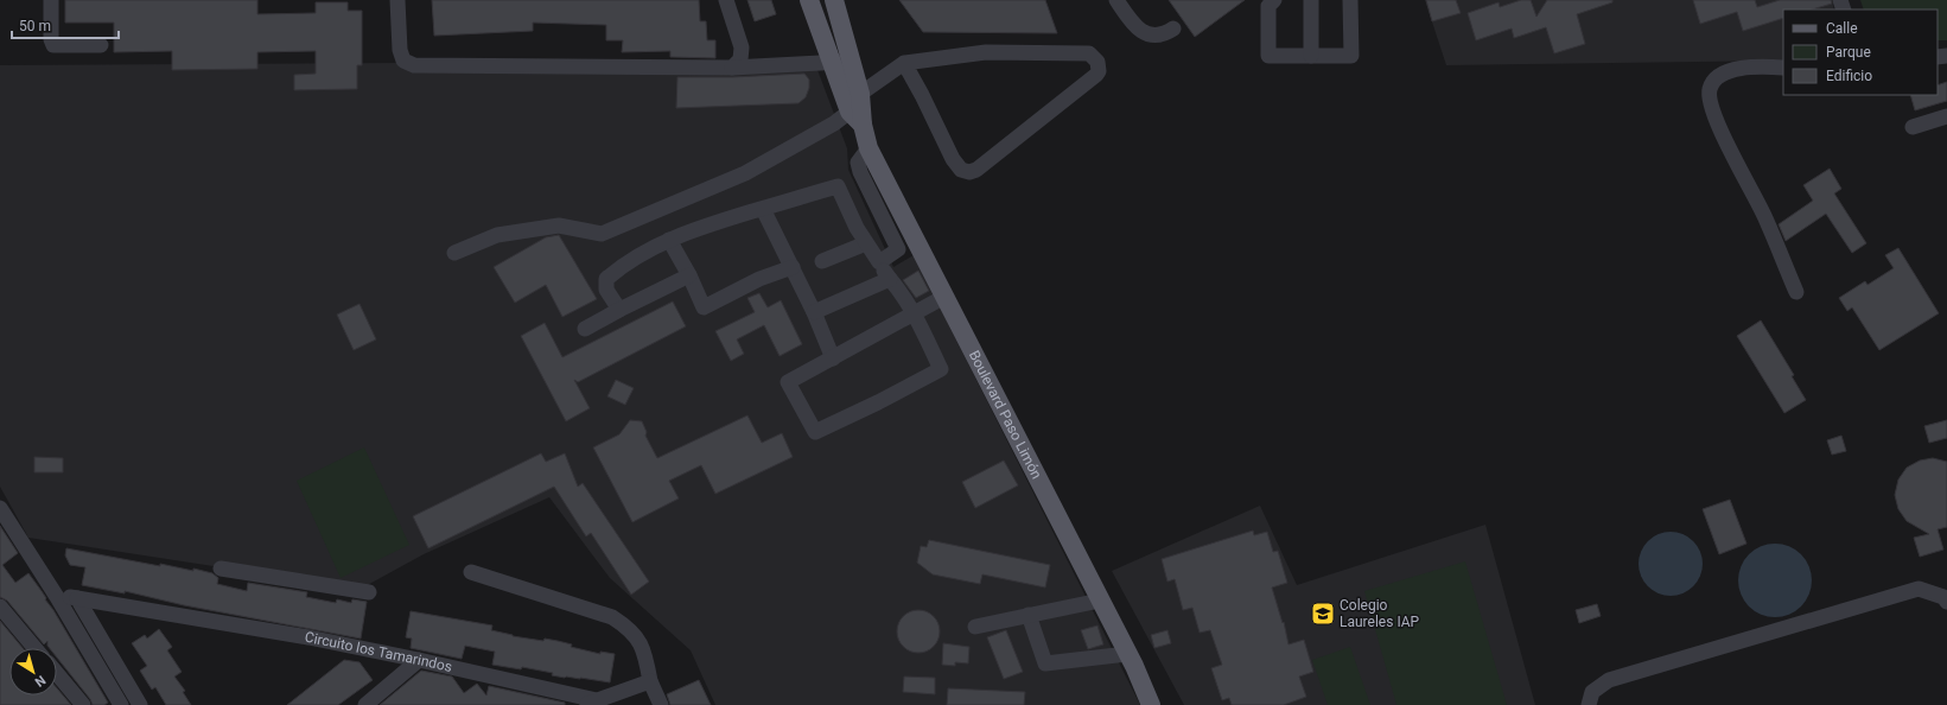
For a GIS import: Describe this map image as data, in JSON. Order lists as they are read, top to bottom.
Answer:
{
  "streets": {
    "main road": ["Boulevard Paso Limón"],
    "street": ["Circuito los Tamarindos"]
  },
  "places": {
    "school or university": ["Colegio Laureles IAP"]
  },
  "legend": ["Calle", "Parque", "Edificio"],
  "scale_bar": "50 m",
  "north": "bottom right"
}
